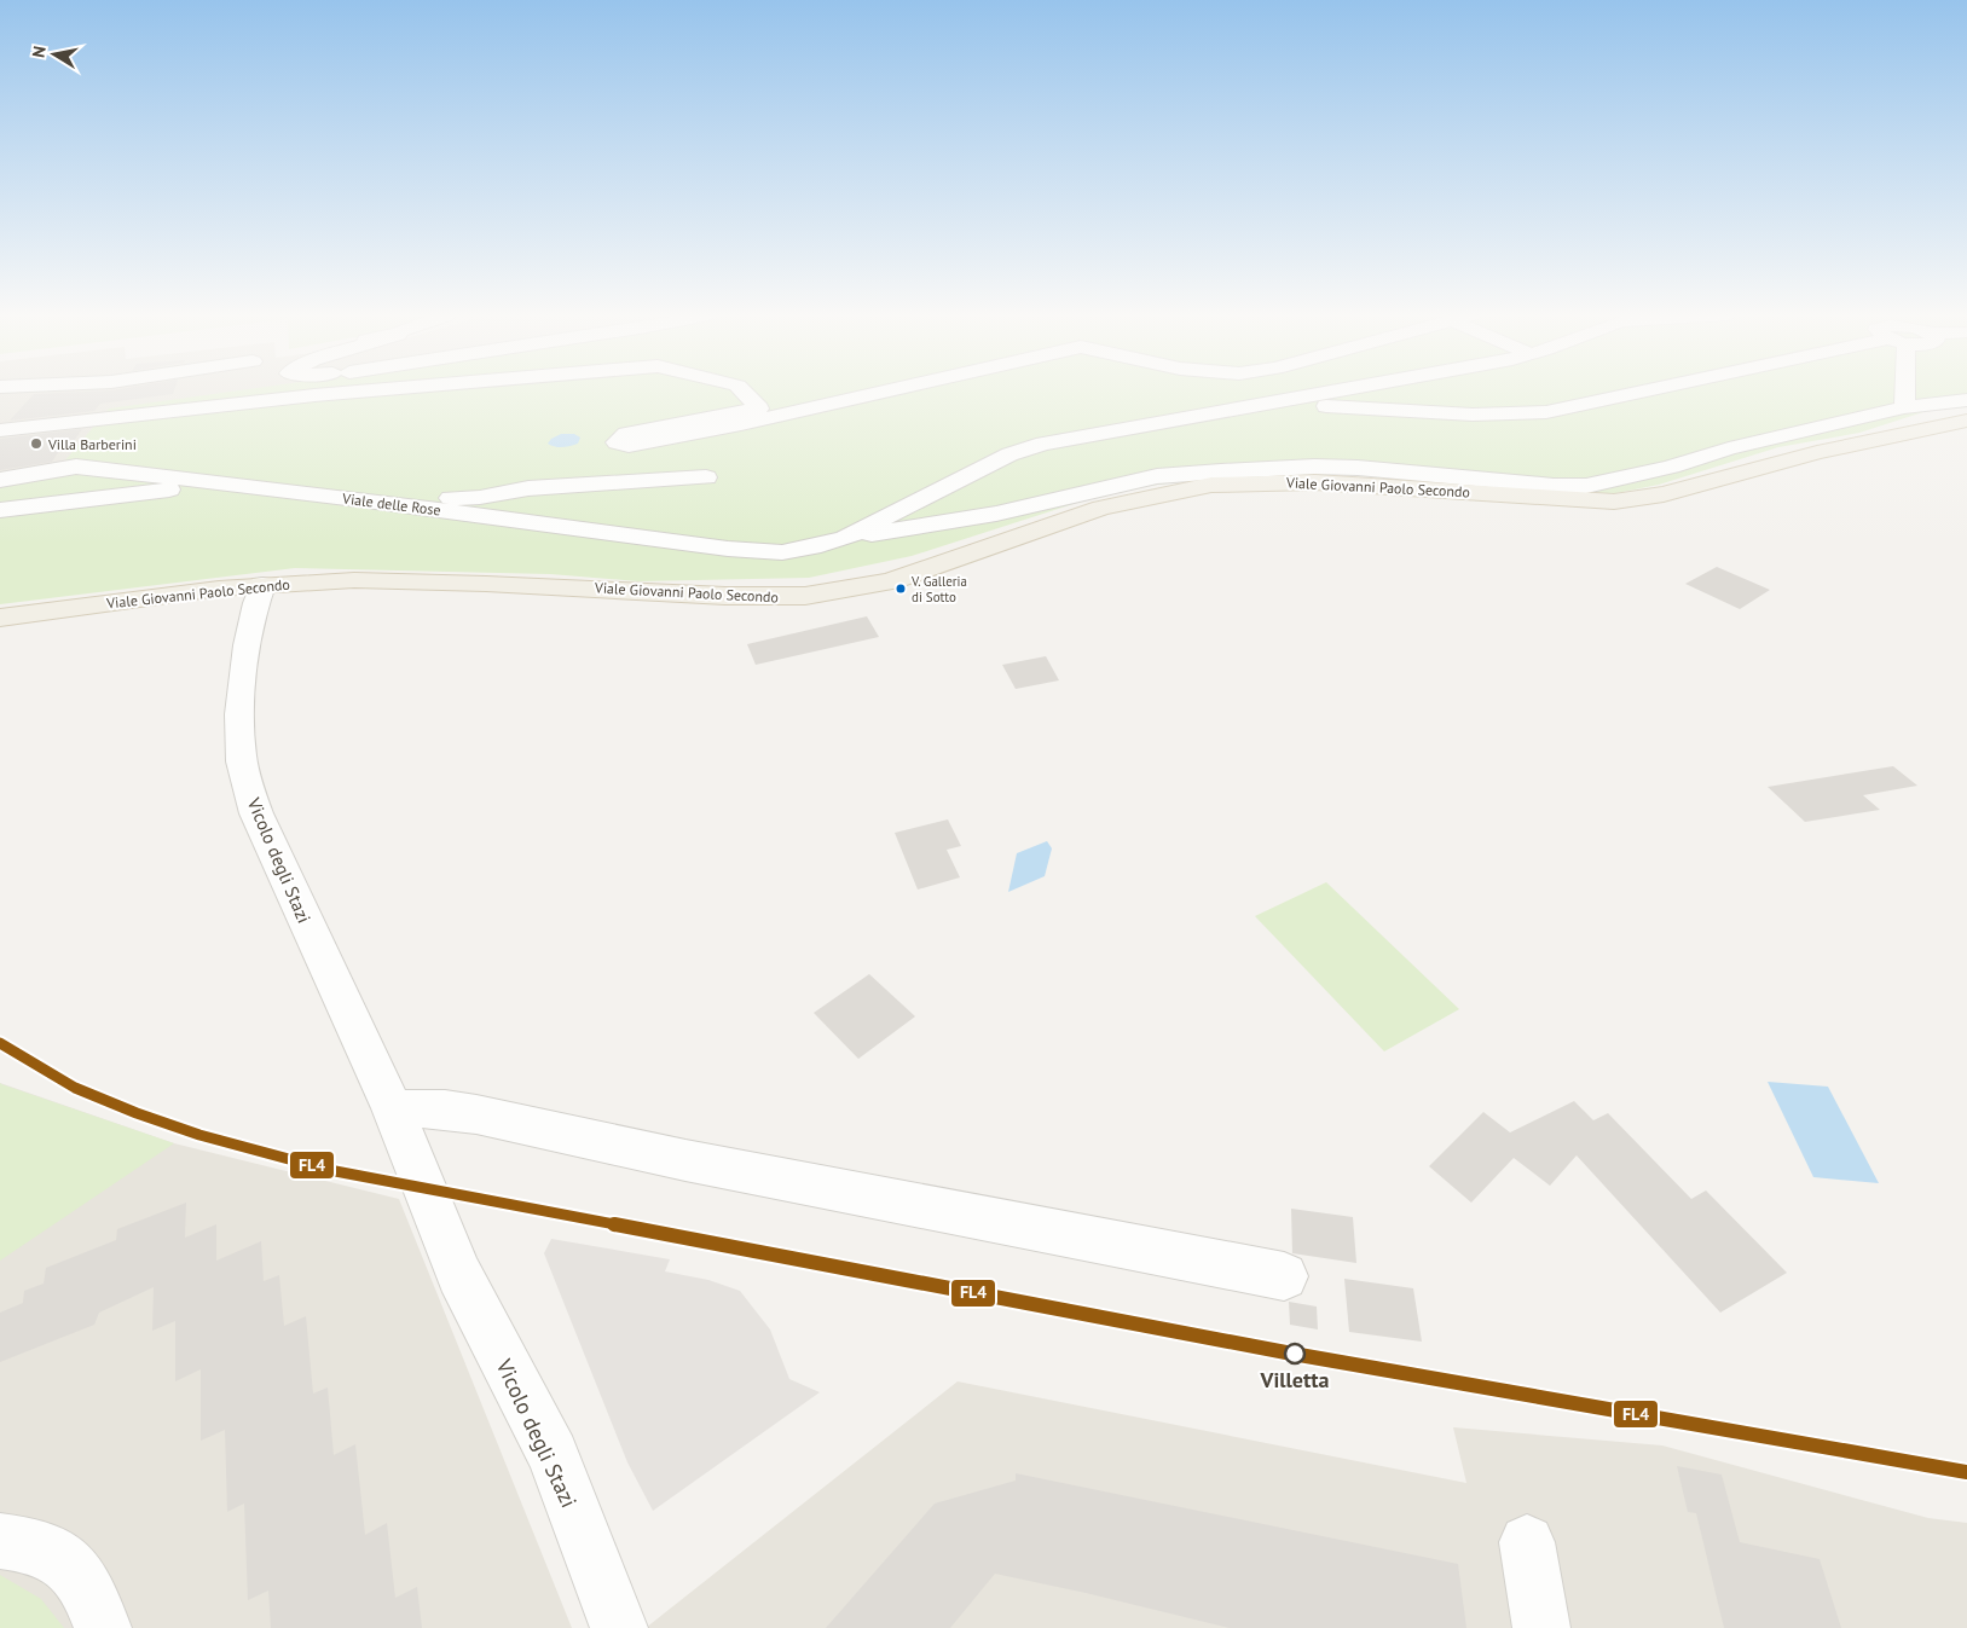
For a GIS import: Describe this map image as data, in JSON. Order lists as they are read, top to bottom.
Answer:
{
  "streets": {
    "main road": ["Viale Giovanni Paolo Secondo"],
    "street": ["Viale delle Rose", "Vicolo degli Stazi"]
  },
  "crossings": [
    ["Viale Giovanni Paolo Secondo", "Vicolo degli Stazi"]
  ],
  "places": ["Villa Barberini", "V. Galleria di Sotto", "Villetta"],
  "lines": ["transit line FL4"],
  "north": "left"
}
